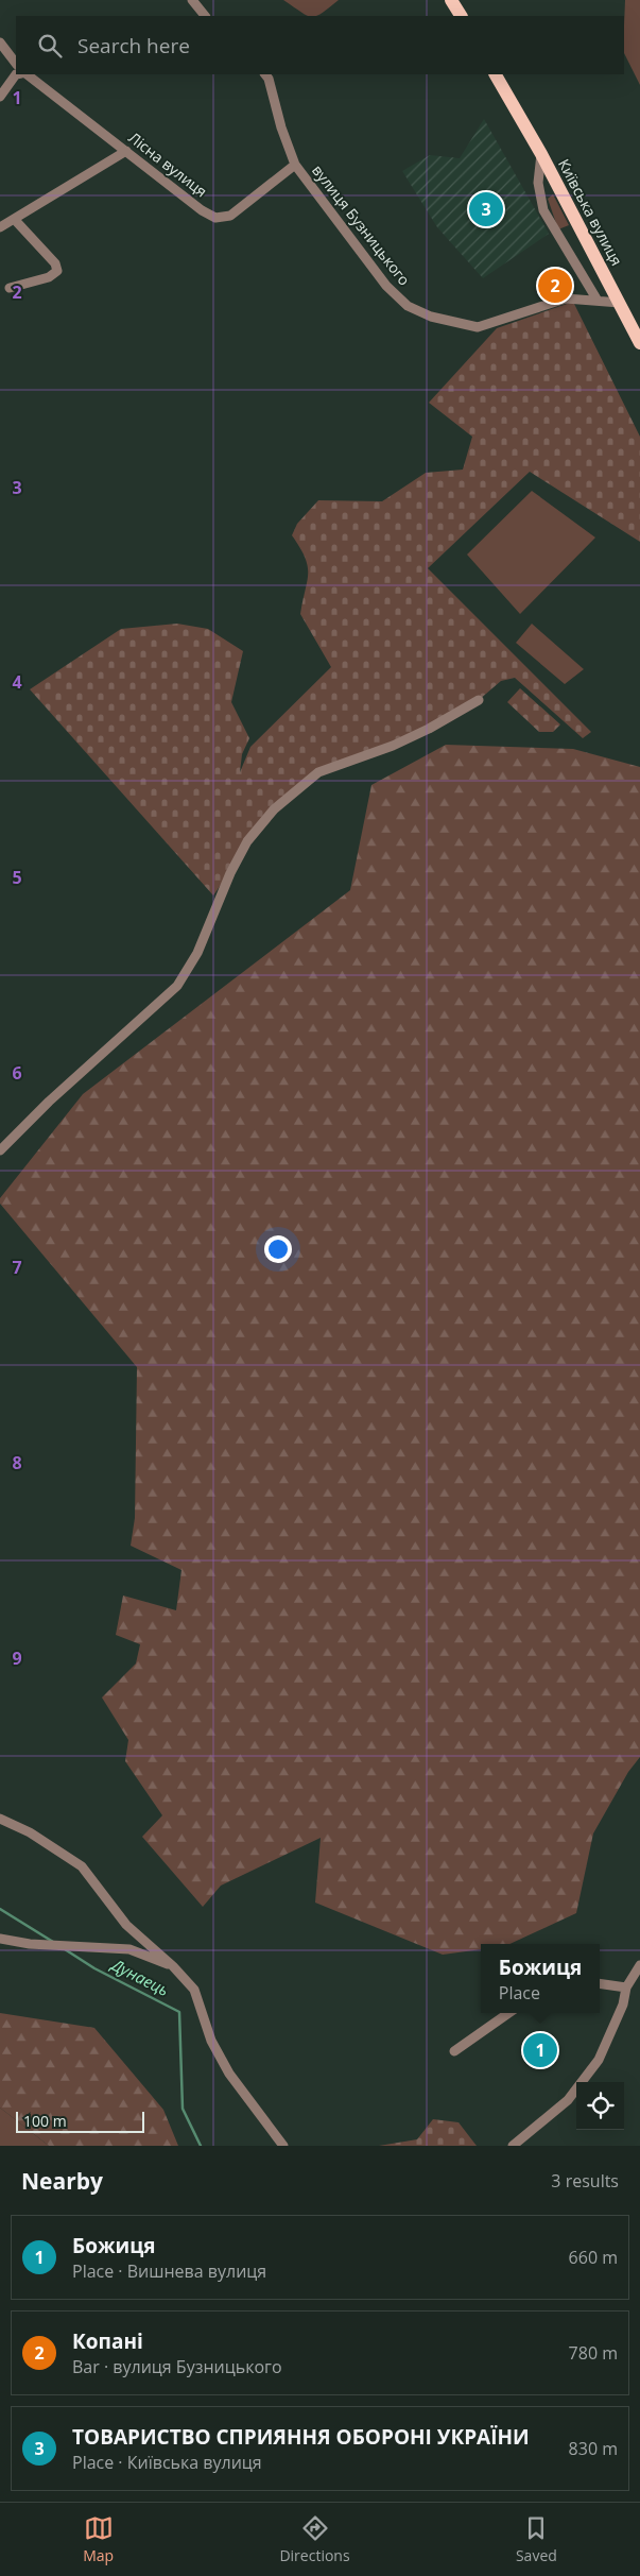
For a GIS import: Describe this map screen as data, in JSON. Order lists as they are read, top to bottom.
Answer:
{
  "streets": {
    "main road": ["Київська вулиця"],
    "street": ["Лісна вулиця", "вулиця Бузницького"]
  },
  "crossings": [
    ["Лісна вулиця", "вулиця Бузницького"],
    ["Київська вулиця", "вулиця Бузницького"]
  ],
  "water": ["Дунаець"],
  "scale_bar": "100 m",
  "page": {
    "search": "Search here",
    "pins": ["3", "2", "1"],
    "popup": ["Божиця", "Place"],
    "scale": "100 m",
    "heading": ["Nearby", "3 results"],
    "list": [
      {
        "mark": "1",
        "name": "Божиця",
        "note": "Place · Вишнева вулиця",
        "value": "660 m"
      },
      {
        "mark": "2",
        "name": "Копані",
        "note": "Bar · вулиця Бузницького",
        "value": "780 m"
      },
      {
        "mark": "3",
        "name": "ТОВАРИСТВО СПРИЯННЯ ОБОРОНІ УКРАЇНИ",
        "note": "Place · Київська вулиця",
        "value": "830 m"
      }
    ],
    "nav": ["Map", "Directions", "Saved"]
  },
  "grid": {
    "rows": [
      "1",
      "2",
      "3",
      "4",
      "5",
      "6",
      "7",
      "8",
      "9"
    ]
  }
}
